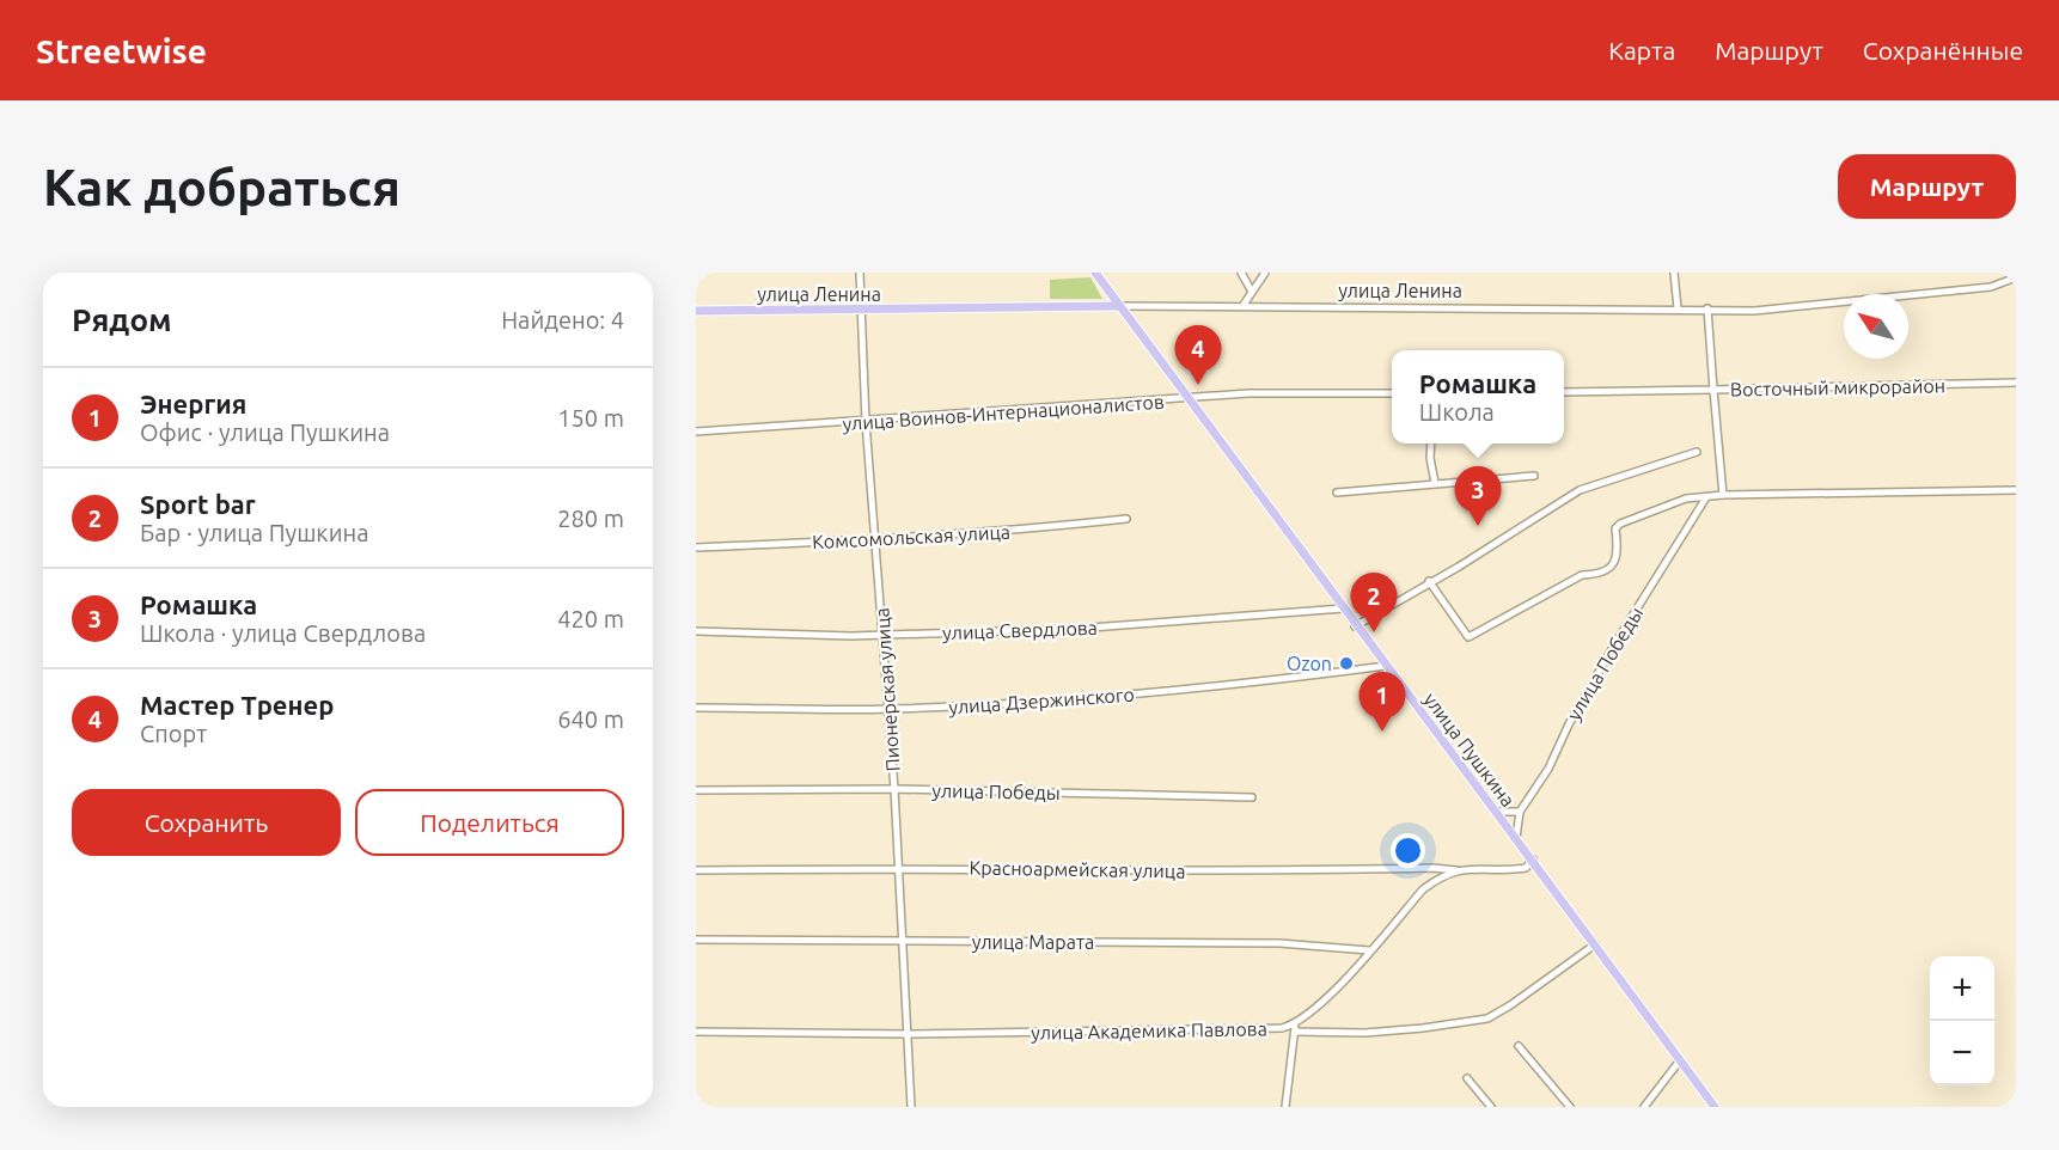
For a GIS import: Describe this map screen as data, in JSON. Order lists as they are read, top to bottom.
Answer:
{
  "streets": {
    "main road": ["улица Ленина", "улица Пушкина"],
    "street": [
      "Восточный микрорайон",
      "улица Воинов-Интернационалистов",
      "Комсомольская улица",
      "улица Свердлова",
      "улица Победы",
      "Пионерская улица",
      "улица Дзержинского",
      "Красноармейская улица",
      "улица Марата",
      "улица Академика Павлова"
    ]
  },
  "crossings": [
    ["улица Ленина", "Пионерская улица"],
    ["улица Ленина", "улица Пушкина"],
    ["улица Воинов-Интернационалистов", "Пионерская улица"],
    ["улица Воинов-Интернационалистов", "улица Пушкина"],
    ["Комсомольская улица", "Пионерская улица"],
    ["улица Свердлова", "Пионерская улица"],
    ["улица Свердлова", "улица Пушкина"],
    ["улица Победы", "Пионерская улица"],
    ["Пионерская улица", "улица Дзержинского"],
    ["Пионерская улица", "Красноармейская улица"],
    ["Пионерская улица", "улица Марата"],
    ["Пионерская улица", "улица Академика Павлова"],
    ["улица Дзержинского", "улица Пушкина"],
    ["улица Пушкина", "улица Академика Павлова"],
    ["Красноармейская улица", "улица Академика Павлова"],
    ["улица Марата", "улица Академика Павлова"]
  ],
  "places": ["Ozon"],
  "north": "top left",
  "page": {
    "header": "Streetwise",
    "nav": ["Карта", "Маршрут", "Сохранённые"],
    "buttons": [
      "Маршрут",
      ["Сохранить", "Поделиться"]
    ],
    "title": "Как добраться",
    "heading": ["Рядом", "Найдено: 4"],
    "pins": [
      "4",
      "3",
      "2",
      "1"
    ],
    "popup": ["Ромашка", "Школа"],
    "list": [
      {
        "mark": "1",
        "name": "Энергия",
        "note": "Офис · улица Пушкина",
        "value": "150 m"
      },
      {
        "mark": "2",
        "name": "Sport bar",
        "note": "Бар · улица Пушкина",
        "value": "280 m"
      },
      {
        "mark": "3",
        "name": "Ромашка",
        "note": "Школа · улица Свердлова",
        "value": "420 m"
      },
      {
        "mark": "4",
        "name": "Мастер Тренер",
        "note": "Спорт",
        "value": "640 m"
      }
    ],
    "map_buttons": ["+", "−"]
  }
}
